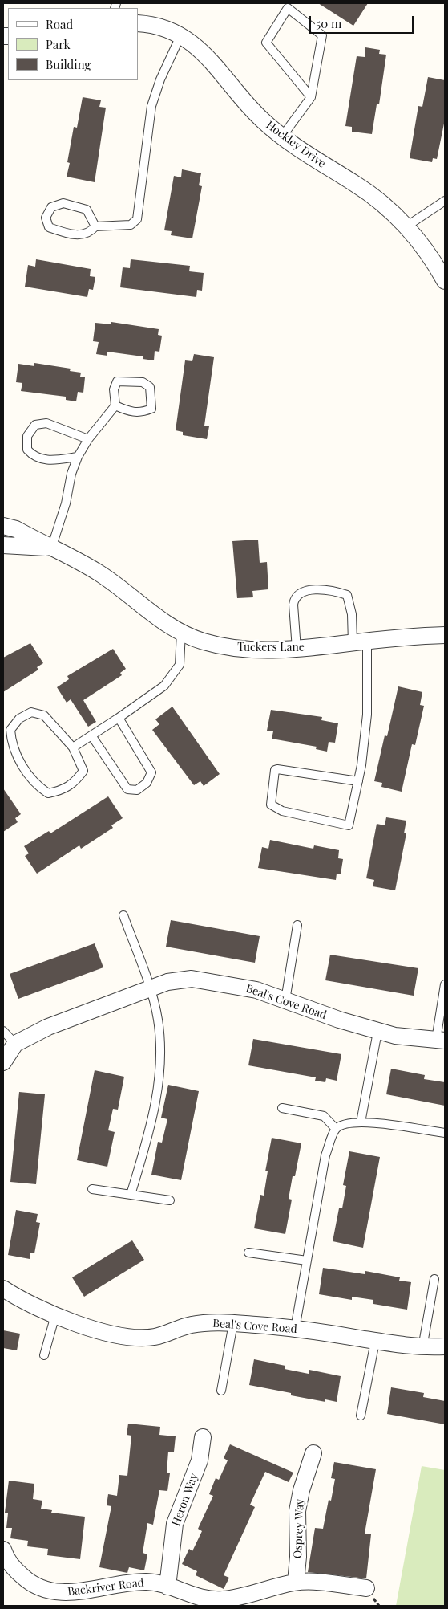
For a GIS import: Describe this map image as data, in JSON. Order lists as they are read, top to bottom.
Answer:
{
  "streets": {
    "street": [
      "Hockley Drive",
      "Tuckers Lane",
      "Beal's Cove Road",
      "Heron Way",
      "Osprey Way",
      "Backriver Road"
    ]
  },
  "crossings": [
    ["Heron Way", "Backriver Road"],
    ["Osprey Way", "Backriver Road"]
  ],
  "legend": ["Road", "Park", "Building"],
  "scale_bar": "50 m"
}
